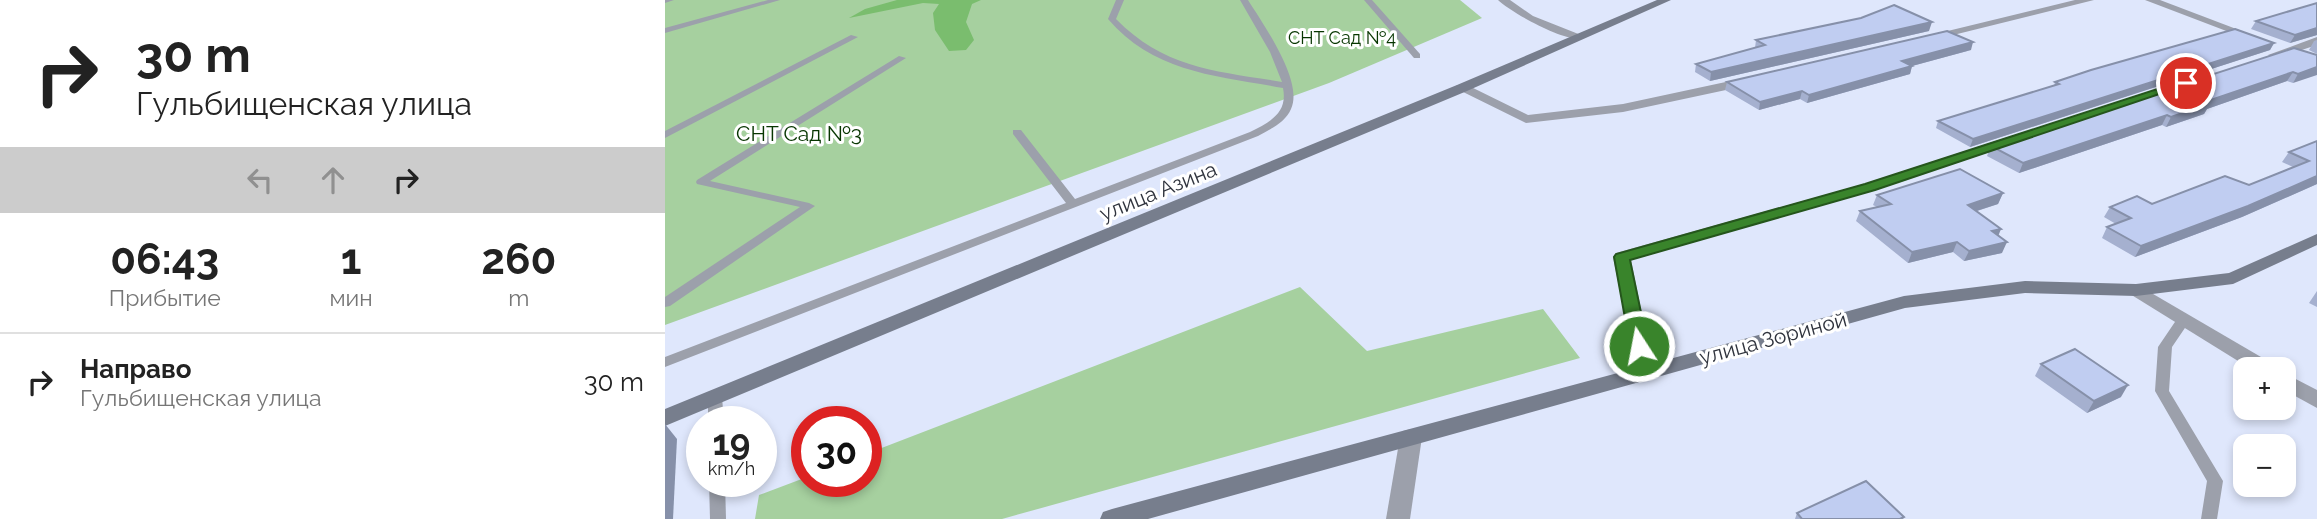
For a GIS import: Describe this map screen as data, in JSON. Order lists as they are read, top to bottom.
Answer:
{
  "streets": {
    "main road": ["улица Азина", "улица Зориной"]
  },
  "parks": ["СНТ Сад №4", "СНТ Сад №3"],
  "page": {
    "turn": ["30 m", "Гульбищенская улица"],
    "eta": [
      "06:43",
      "Прибытие",
      "1",
      "мин",
      "260",
      "m"
    ],
    "list": [
      {
        "name": "Направо",
        "note": "Гульбищенская улица",
        "value": "30 m"
      }
    ],
    "map_buttons": ["+", "−"],
    "speed": "19 km/h",
    "limit": "30"
  }
}
